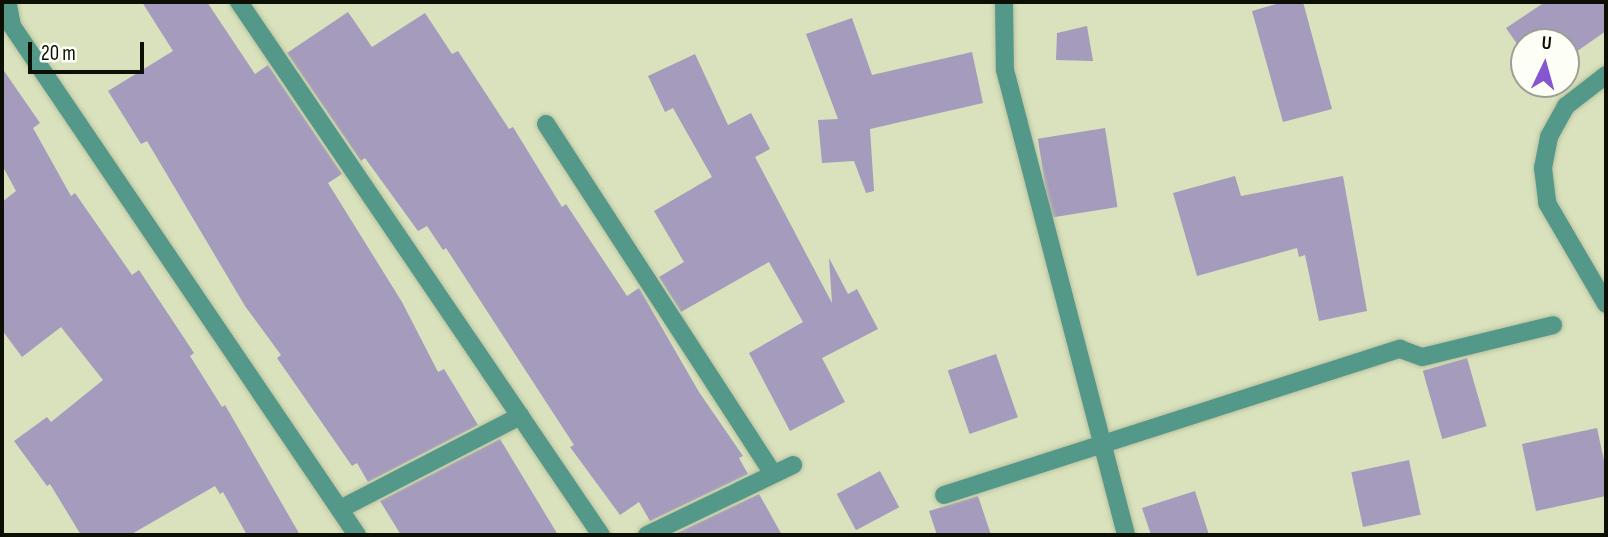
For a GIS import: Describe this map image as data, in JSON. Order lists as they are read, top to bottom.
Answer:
{
  "scale_bar": "20 m",
  "north": "top"
}
